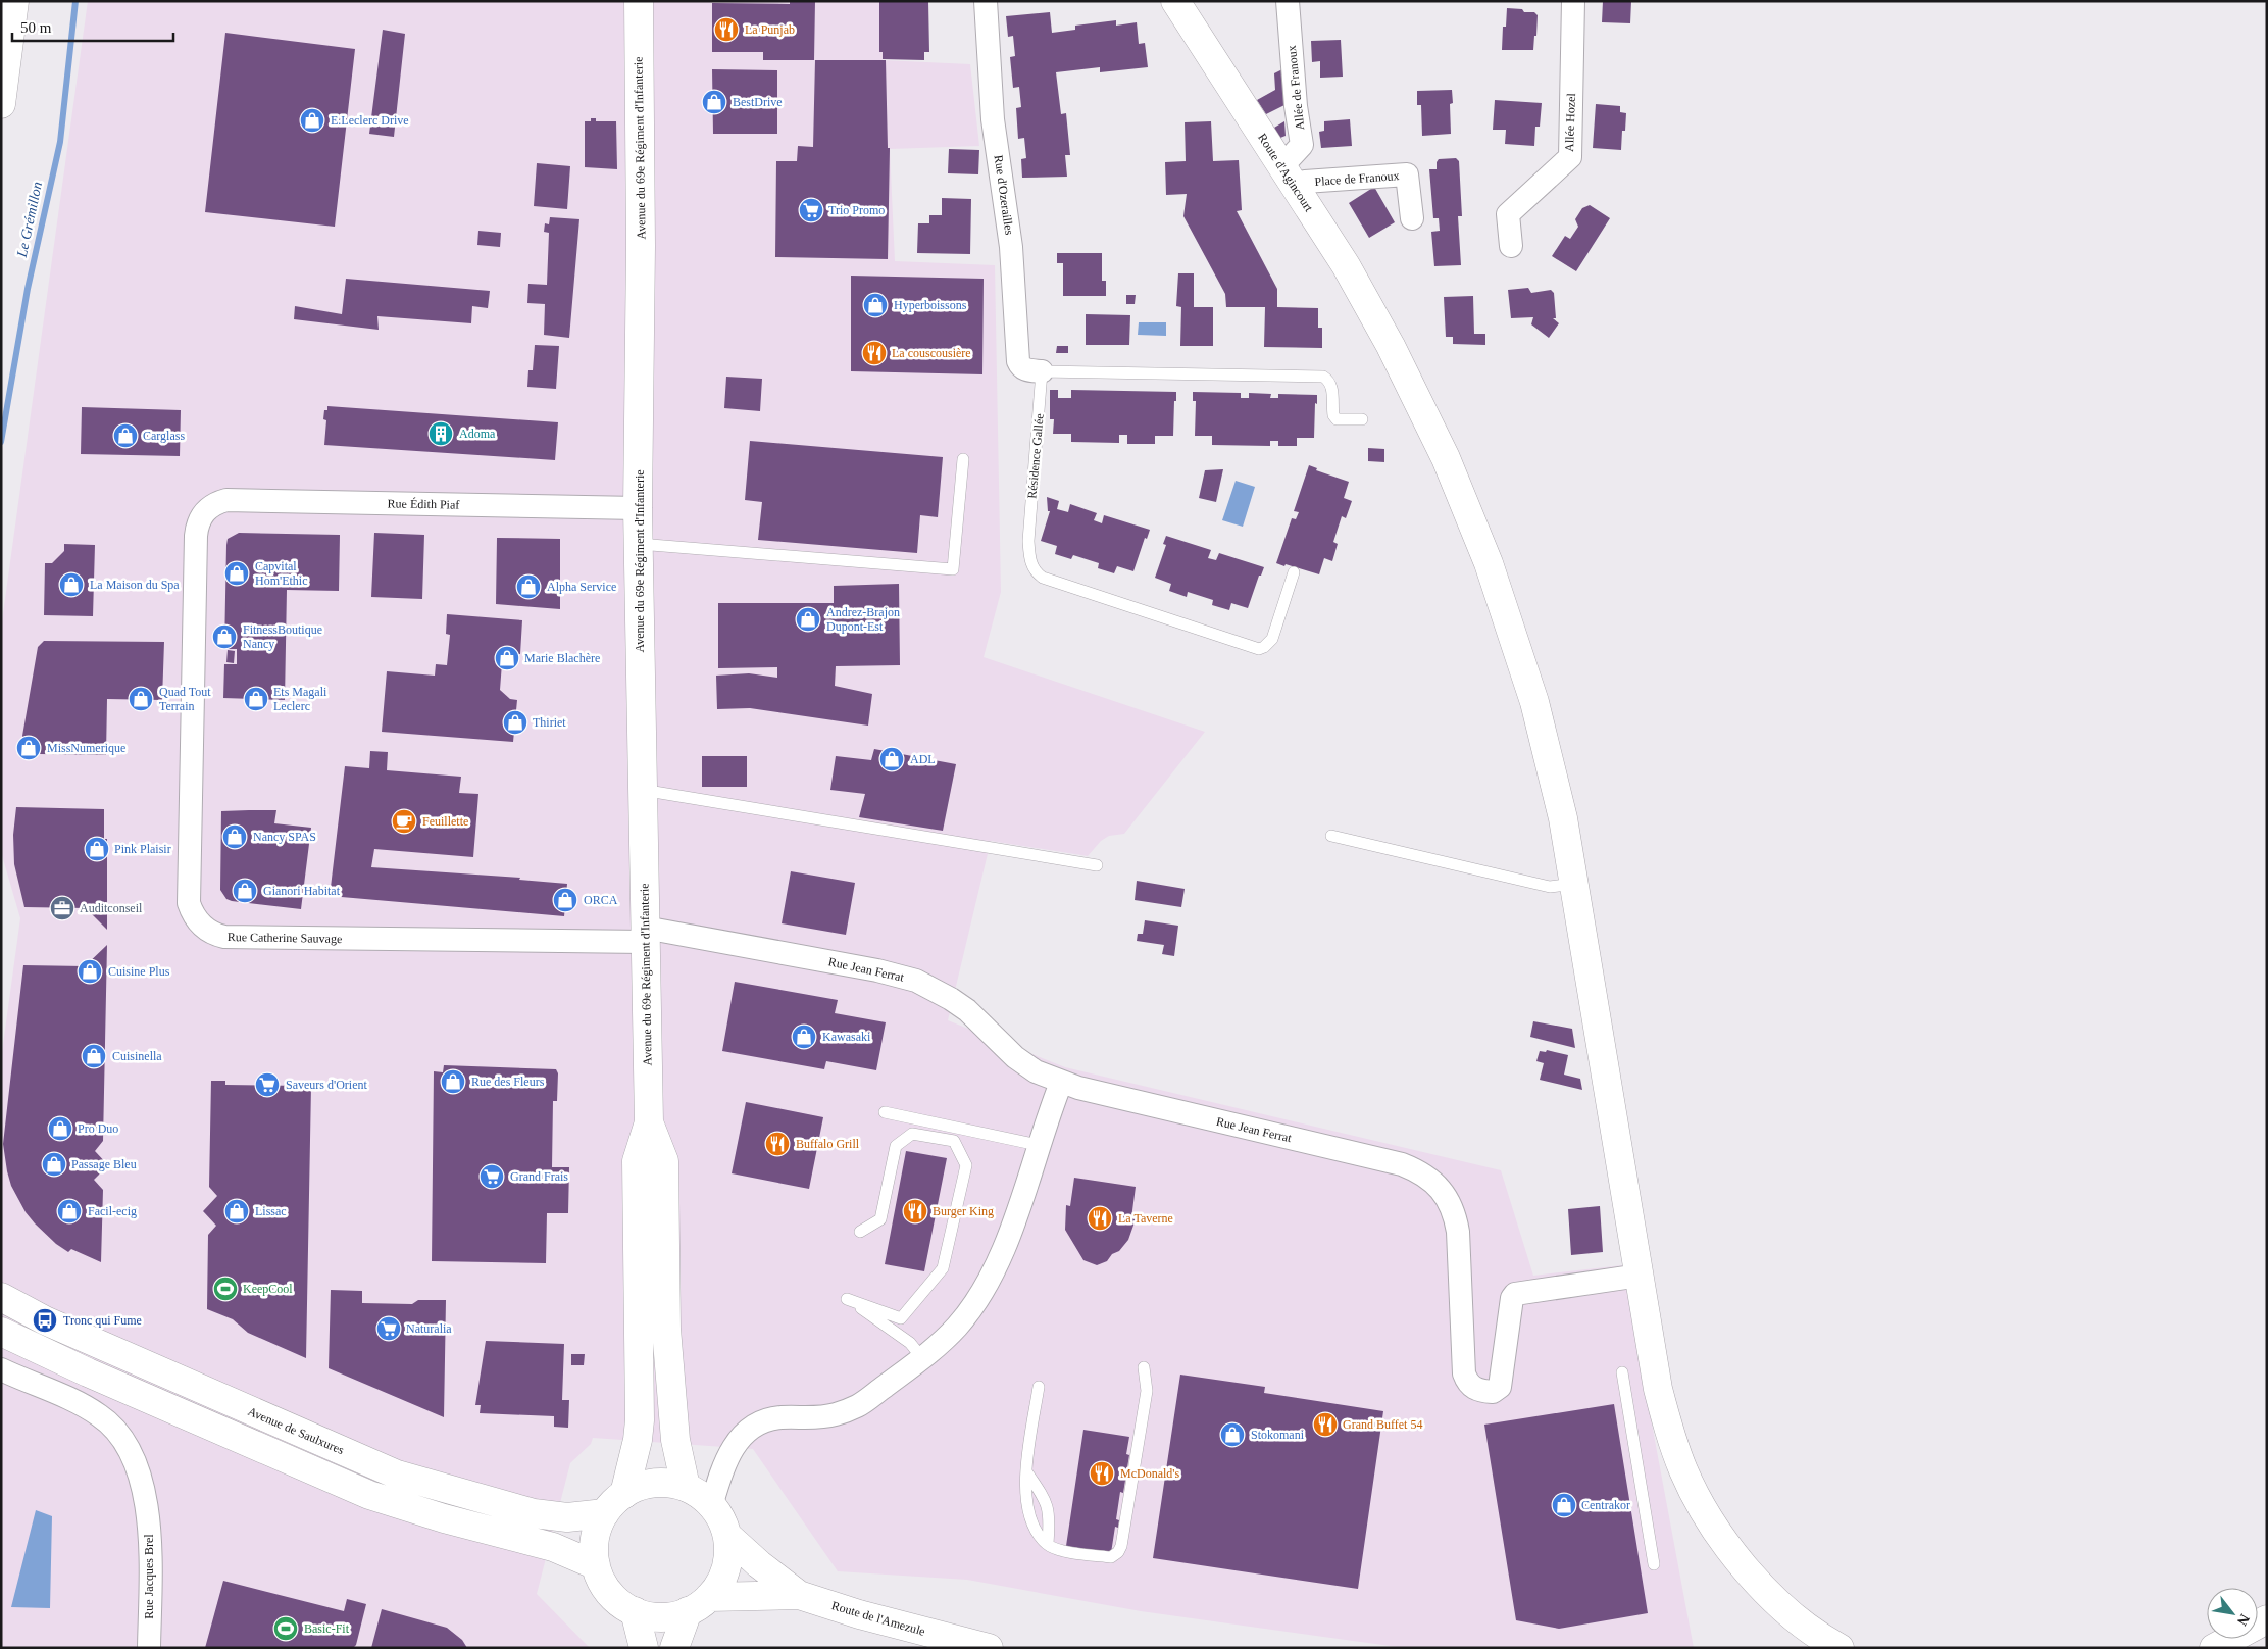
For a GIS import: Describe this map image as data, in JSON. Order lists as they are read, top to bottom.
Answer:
{
  "streets": {
    "street": [
      "Allée de Franoux",
      "Allée Hozel",
      "Avenue du 69e Régiment d'Infanterie",
      "Route d'Agincourt",
      "Place de Franoux",
      "Rue d'Ozerailles",
      "Rue Édith Piaf",
      "Rue Catherine Sauvage",
      "Rue Jean Ferrat",
      "Avenue de Saulxures",
      "Rue Jacques Brel",
      "Route de l'Amezule"
    ],
    "lane": ["Résidence Gallée"]
  },
  "crossings": [
    ["Allée de Franoux", "Route d'Agincourt"],
    ["Avenue du 69e Régiment d'Infanterie", "Rue Édith Piaf"],
    ["Avenue du 69e Régiment d'Infanterie", "Rue Catherine Sauvage"],
    ["Avenue du 69e Régiment d'Infanterie", "Rue Jean Ferrat"],
    ["Avenue du 69e Régiment d'Infanterie", "Avenue de Saulxures"],
    ["Avenue du 69e Régiment d'Infanterie", "Route de l'Amezule"],
    ["Route d'Agincourt", "Place de Franoux"],
    ["Route d'Agincourt", "Rue Jean Ferrat"],
    ["Rue d'Ozerailles", "Résidence Gallée"],
    ["Rue Édith Piaf", "Rue Catherine Sauvage"],
    ["Rue Catherine Sauvage", "Rue Jean Ferrat"],
    ["Avenue de Saulxures", "Route de l'Amezule"]
  ],
  "water": ["Le Grémillon"],
  "places": {
    "restaurant": [
      "La Punjab",
      "La couscousière",
      "Buffalo Grill",
      "Burger King",
      "La Taverne",
      "Grand Buffet 54",
      "McDonald's"
    ],
    "shop": [
      "BestDrive",
      "E.Leclerc Drive",
      "Hyperboissons",
      "Carglass",
      "Capvital Hom'Ethic",
      "La Maison du Spa",
      "Alpha Service",
      "Andrez-Brajon Dupont-Est",
      "FitnessBoutique Nancy",
      "Marie Blachère",
      "Quad Tout Terrain",
      "Ets Magali Leclerc",
      "Thiriet",
      "MissNumerique",
      "ADL",
      "Nancy SPAS",
      "Pink Plaisir",
      "Gianori Habitat",
      "ORCA",
      "Cuisine Plus",
      "Kawasaki",
      "Cuisinella",
      "Rue des Fleurs",
      "Pro Duo",
      "Passage Bleu",
      "Facil-ecig",
      "Lissac",
      "Stokomani",
      "Centrakor"
    ],
    "supermarket": [
      "Trio Promo",
      "Saveurs d'Orient",
      "Grand Frais",
      "Naturalia"
    ],
    "building": ["Adoma"],
    "cafe": ["Feuillette"],
    "office": ["Auditconseil"],
    "sports": ["KeepCool", "Basic-Fit"],
    "bus stop": ["Tronc qui Fume"]
  },
  "scale_bar": "50 m",
  "north": "bottom right"
}
